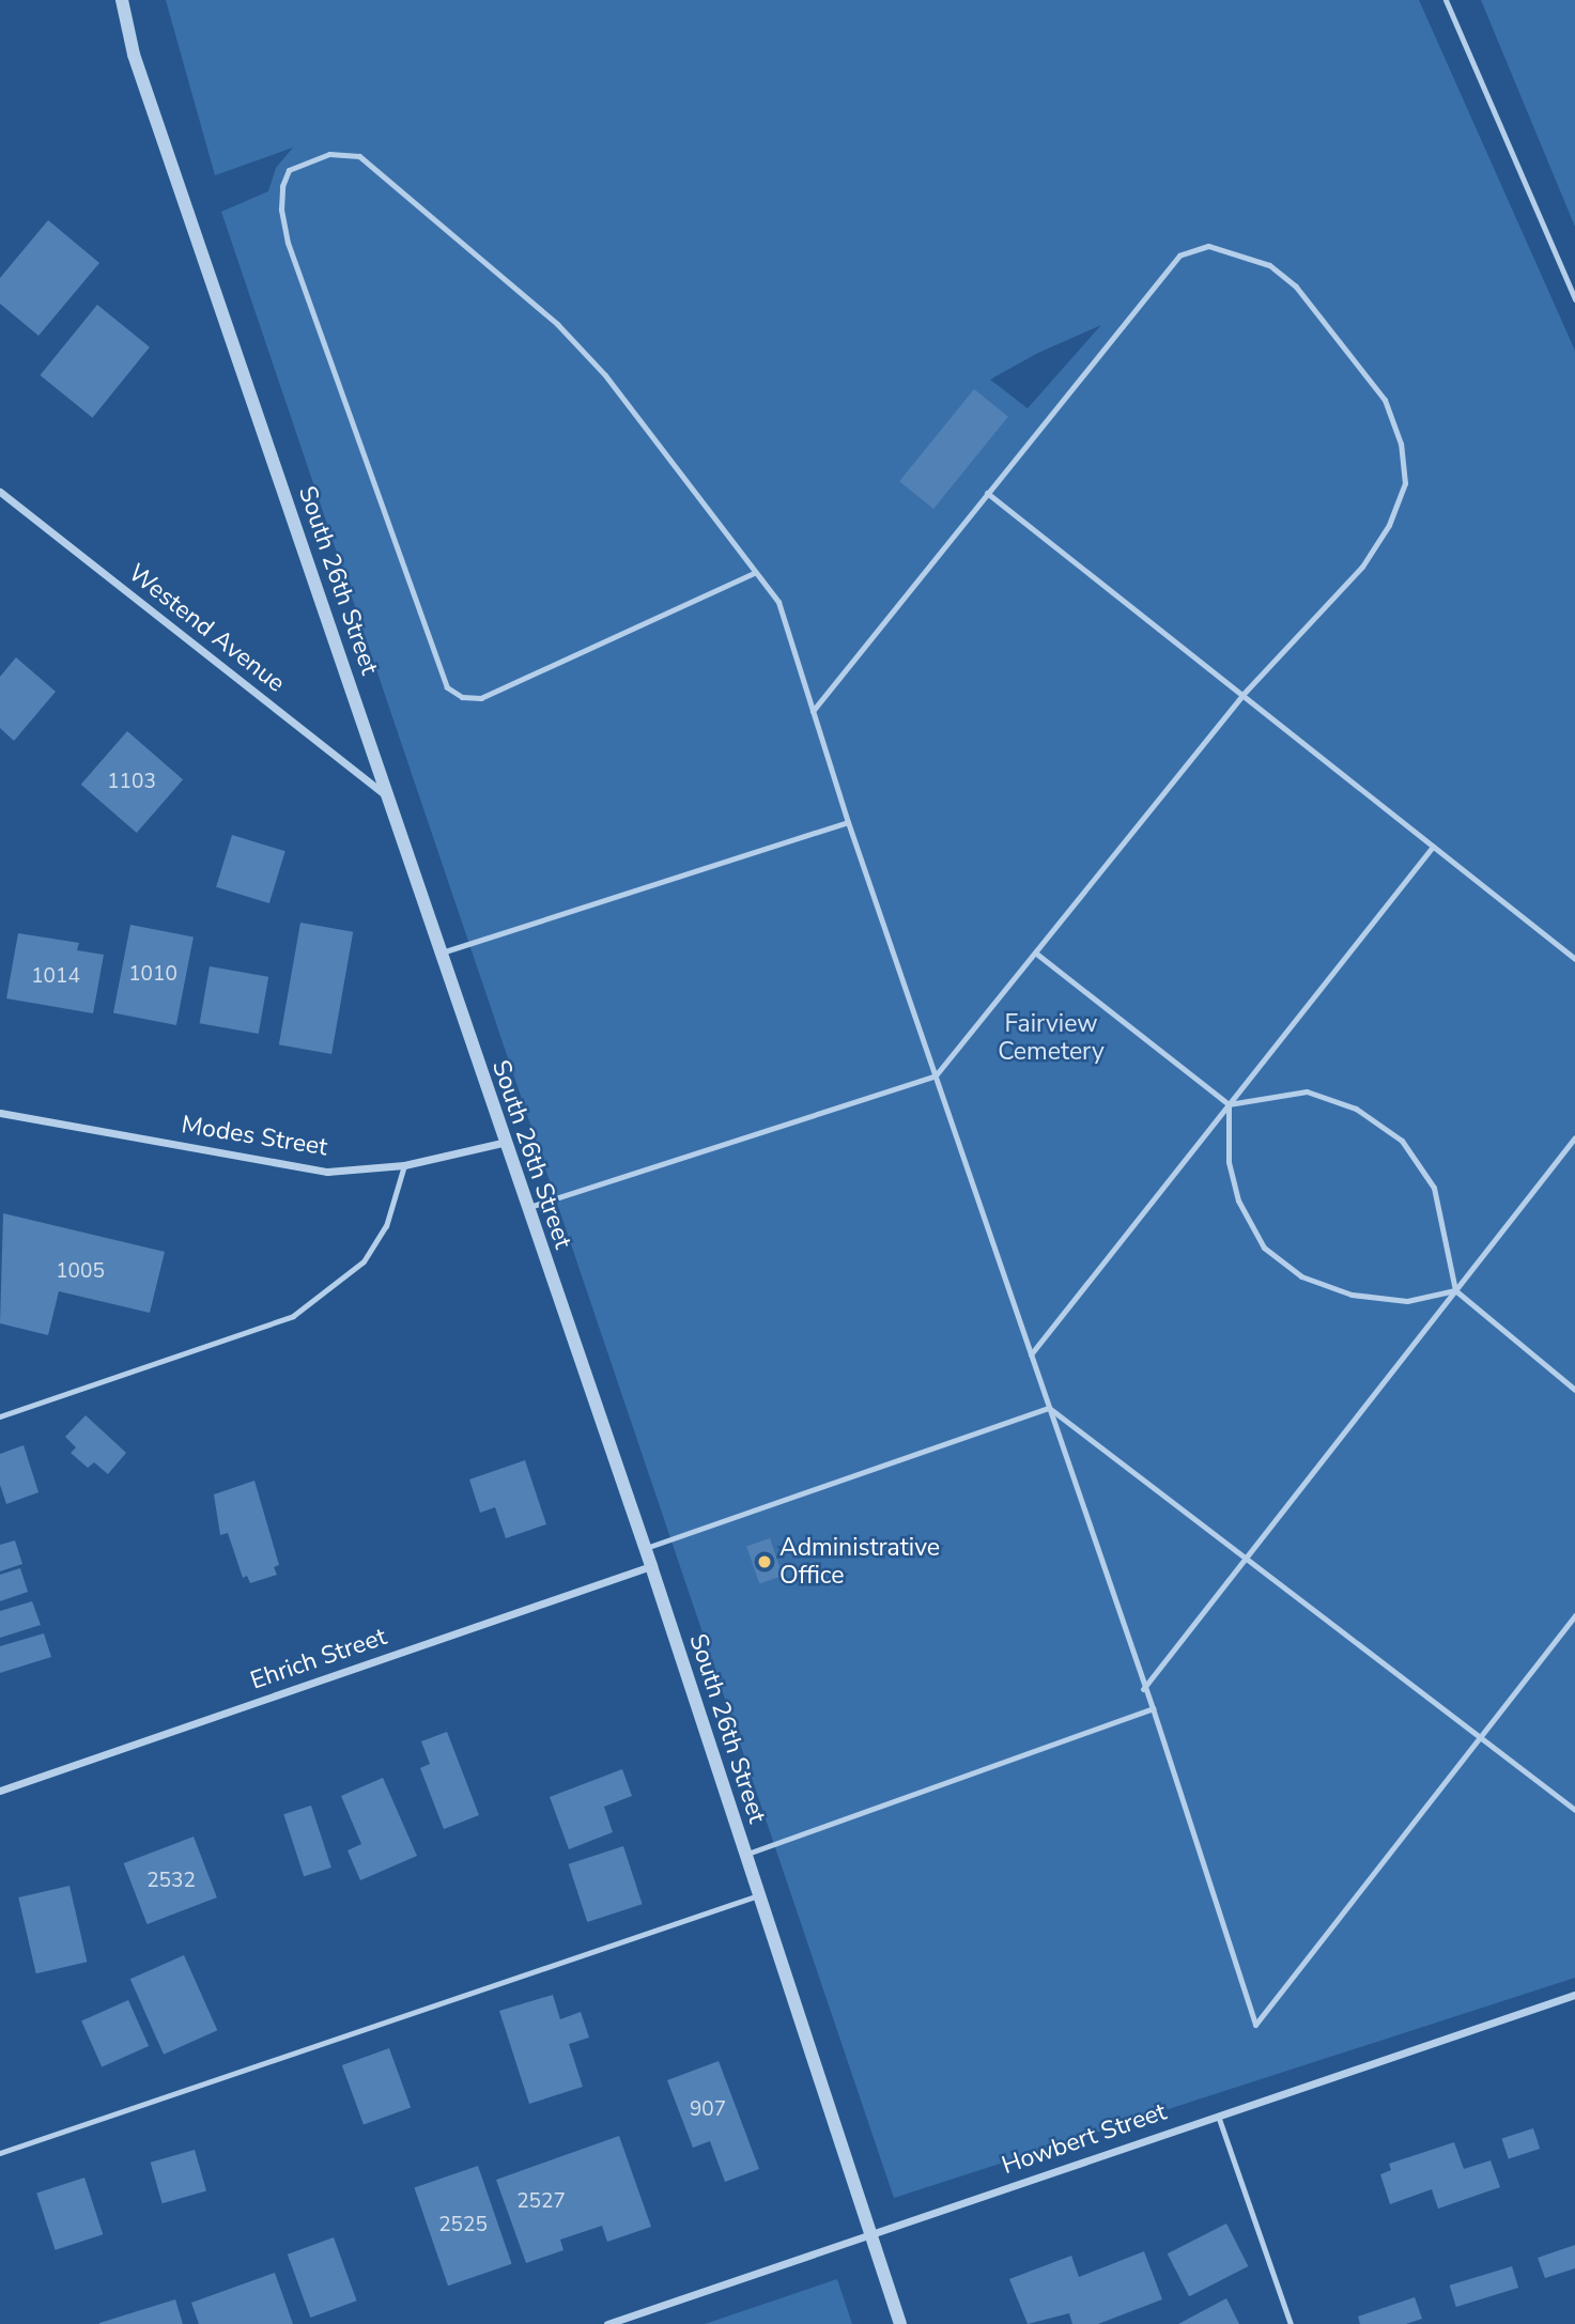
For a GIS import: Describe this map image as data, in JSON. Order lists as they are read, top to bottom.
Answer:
{
  "streets": {
    "street": [
      "South 26th Street",
      "Westend Avenue",
      "Modes Street",
      "Ehrich Street",
      "Howbert Street"
    ]
  },
  "crossings": [
    ["South 26th Street", "Westend Avenue"],
    ["South 26th Street", "Modes Street"],
    ["South 26th Street", "Ehrich Street"],
    ["South 26th Street", "Howbert Street"]
  ],
  "parks": ["Fairview Cemetery"],
  "places": ["Administrative Office"],
  "house_numbers": [
    "1103",
    "1010",
    "1014",
    "1005",
    "2532",
    "907",
    "2527",
    "2525"
  ]
}
